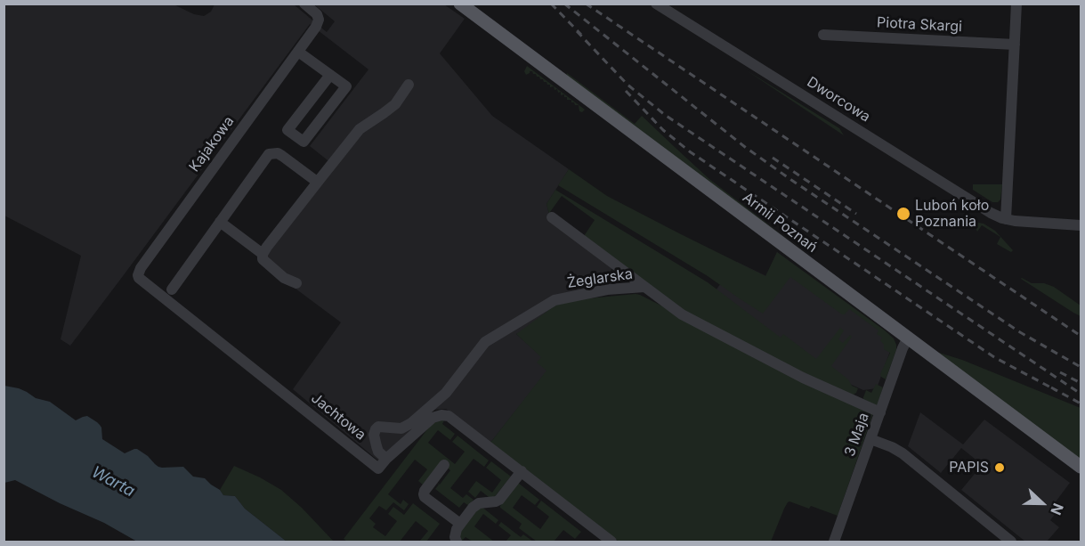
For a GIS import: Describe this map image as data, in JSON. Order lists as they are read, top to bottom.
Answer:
{
  "streets": {
    "main road": ["Armii Poznań"],
    "street": [
      "Piotra Skargi",
      "Dworcowa",
      "Kajakowa",
      "Żeglarska",
      "Jachtowa",
      "3 Maja"
    ]
  },
  "crossings": [
    ["Kajakowa", "Jachtowa"],
    ["Armii Poznań", "3 Maja"],
    ["Żeglarska", "Jachtowa"],
    ["Żeglarska", "3 Maja"]
  ],
  "water": ["Warta"],
  "places": ["Luboń koło Poznania", "PAPIS"],
  "north": "right"
}
